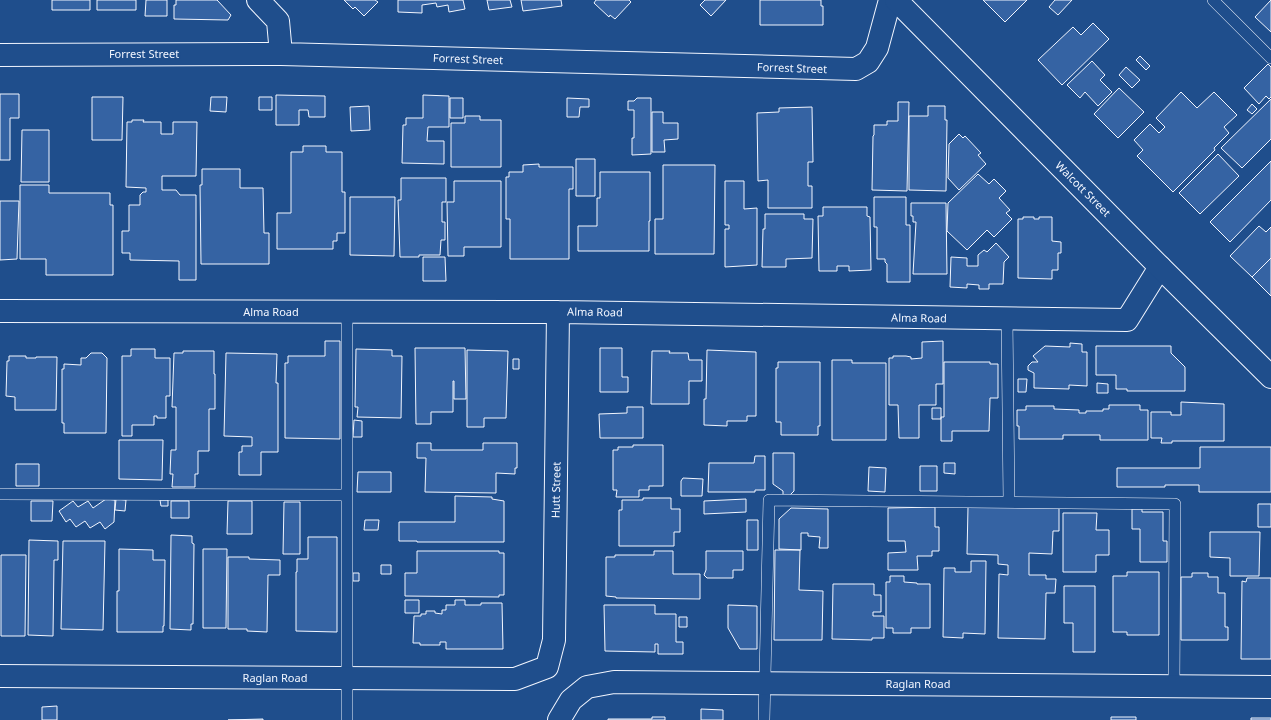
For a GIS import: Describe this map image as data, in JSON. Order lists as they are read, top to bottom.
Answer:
{
  "streets": {
    "street": [
      "Forrest Street",
      "Walcott Street",
      "Alma Road",
      "Hutt Street",
      "Raglan Road"
    ]
  },
  "crossings": [
    ["Walcott Street", "Alma Road"],
    ["Alma Road", "Hutt Street"],
    ["Hutt Street", "Raglan Road"]
  ]
}
